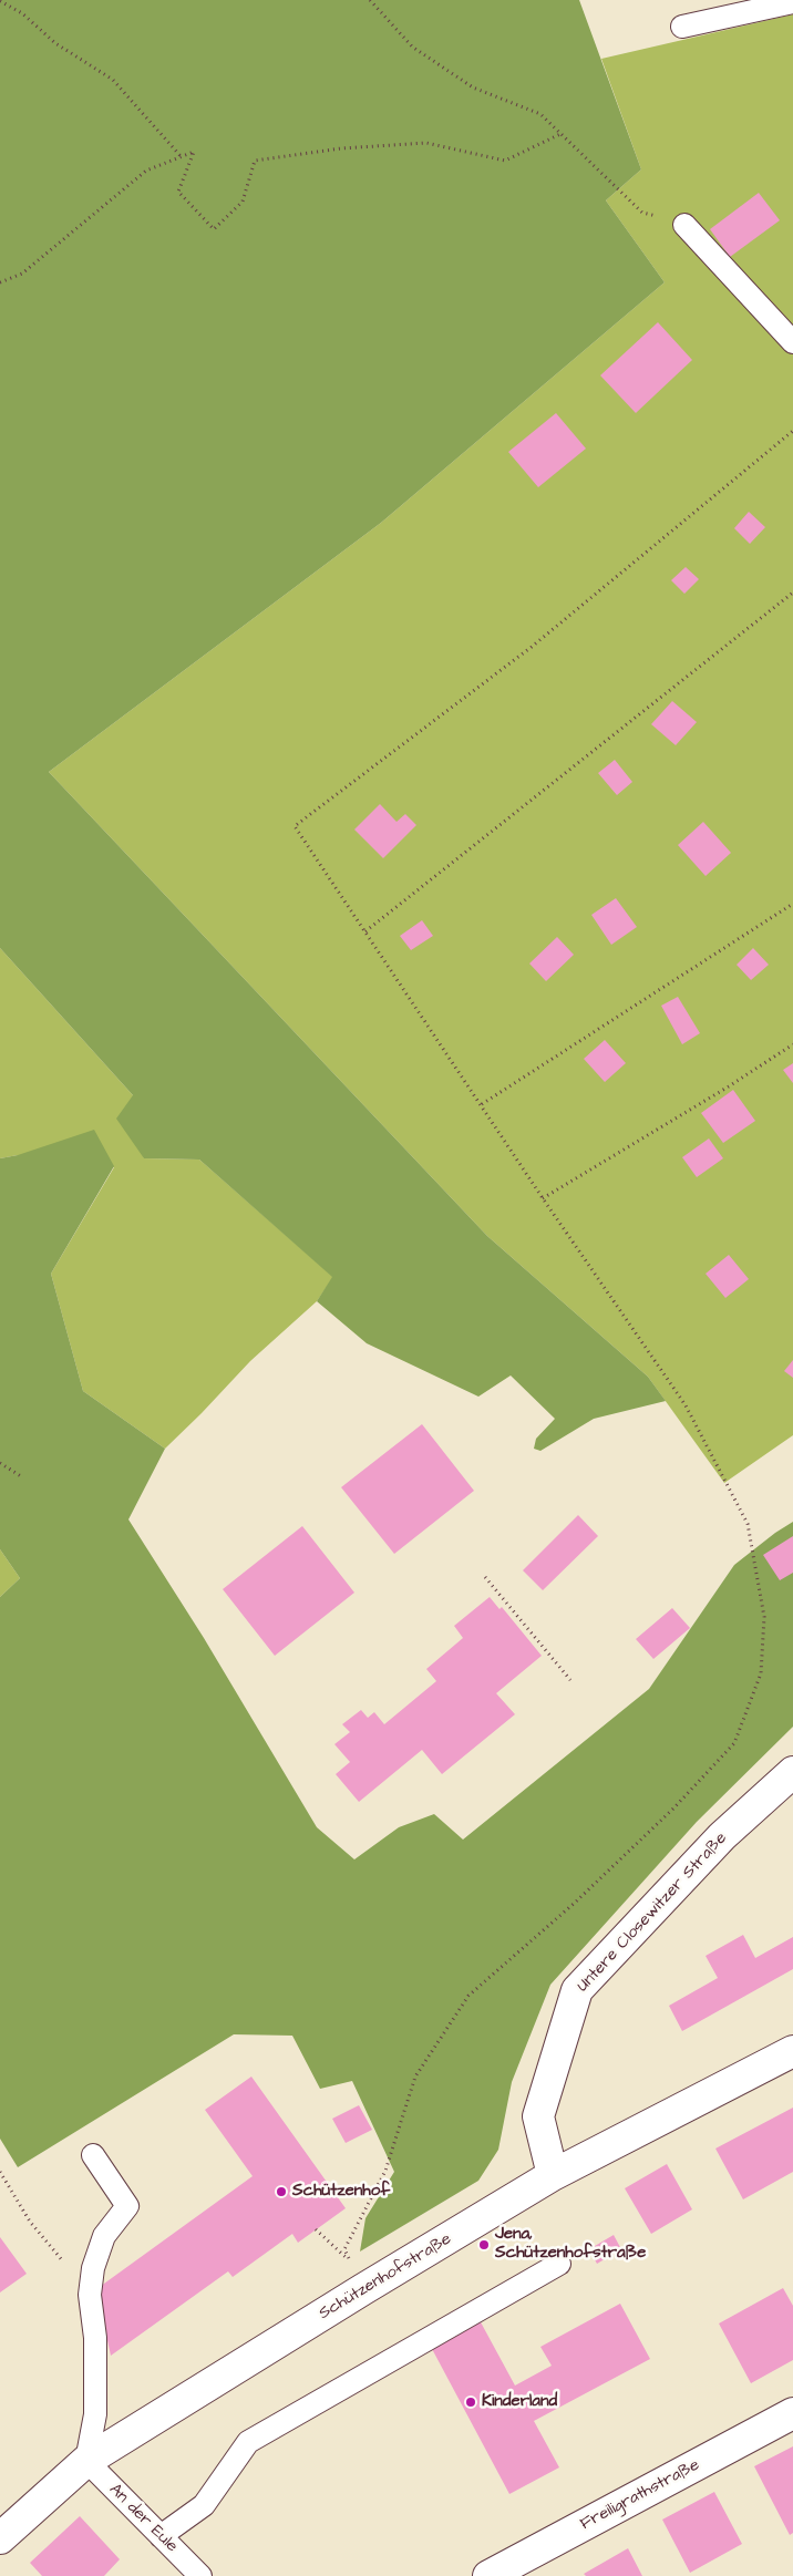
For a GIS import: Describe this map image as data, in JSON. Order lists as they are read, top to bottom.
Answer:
{
  "streets": {
    "street": ["Untere Closewitzer Straße", "Schützenhofstraße", "Freiligrathstraße"],
    "lane": ["An der Eule"]
  },
  "crossings": [
    ["Untere Closewitzer Straße", "Schützenhofstraße"],
    ["Schützenhofstraße", "An der Eule"]
  ],
  "places": ["Schützenhof", "Jena, Schützenhofstraße", "Kinderland"]
}
